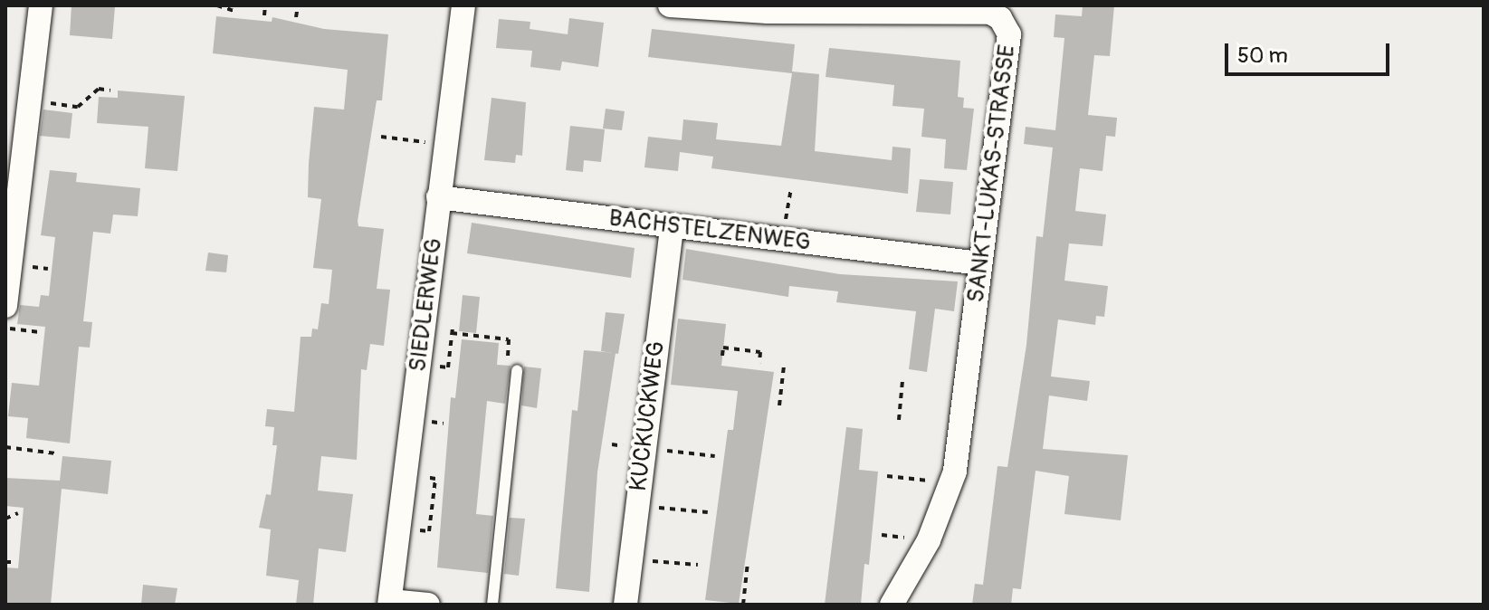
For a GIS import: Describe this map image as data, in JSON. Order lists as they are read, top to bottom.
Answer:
{
  "streets": {
    "street": [
      "SANKT-LUKAS-STRASSE",
      "BACHSTELZENWEG",
      "SIEDLERWEG",
      "KUCKUCKWEG"
    ]
  },
  "crossings": [
    ["SANKT-LUKAS-STRASSE", "BACHSTELZENWEG"],
    ["BACHSTELZENWEG", "SIEDLERWEG"],
    ["BACHSTELZENWEG", "KUCKUCKWEG"]
  ],
  "scale_bar": "50 m"
}
